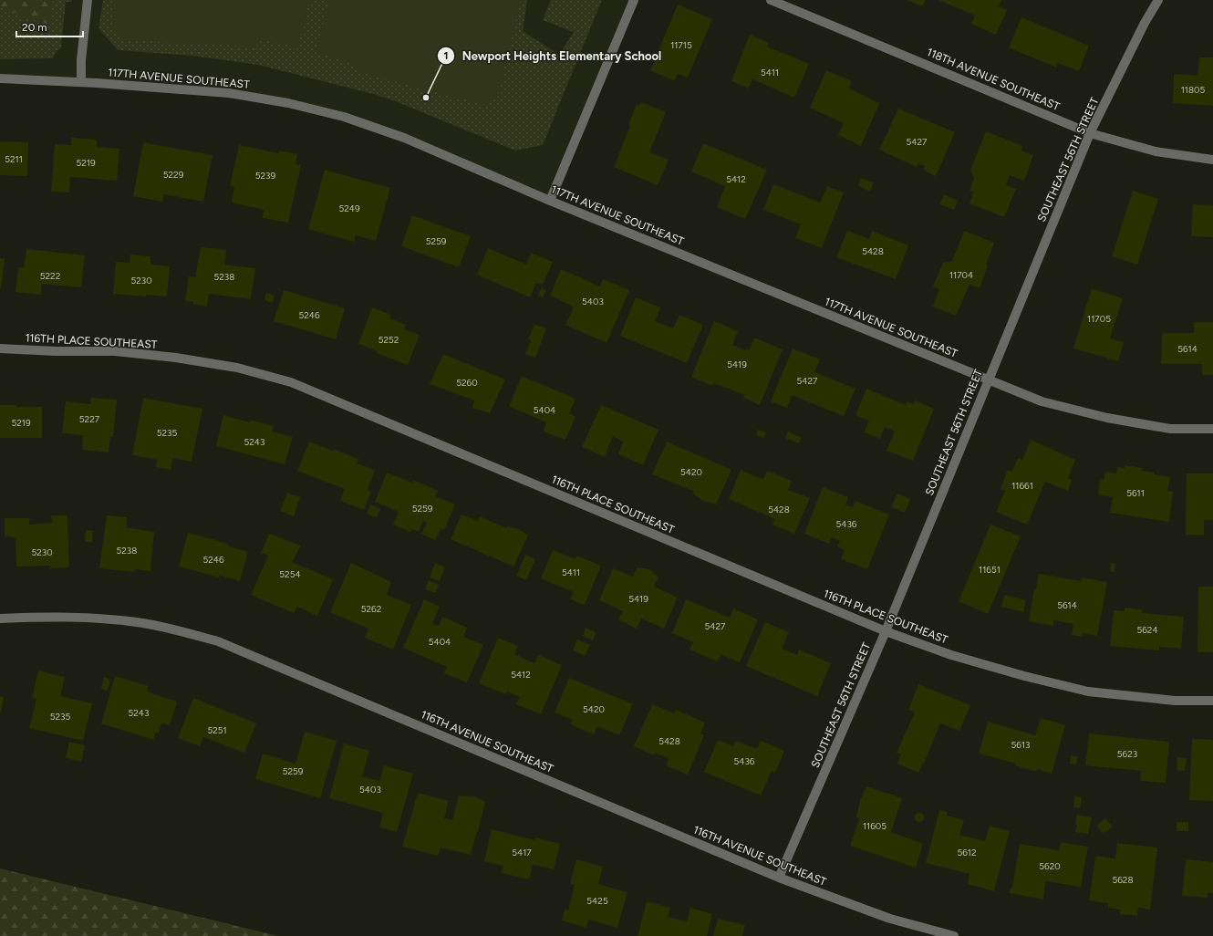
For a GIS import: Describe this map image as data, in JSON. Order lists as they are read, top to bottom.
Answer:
{
  "streets": {
    "street": [
      "117TH AVENUE SOUTHEAST",
      "118TH AVENUE SOUTHEAST",
      "SOUTHEAST 56TH STREET",
      "116TH PLACE SOUTHEAST",
      "116TH AVENUE SOUTHEAST"
    ]
  },
  "crossings": [
    ["117TH AVENUE SOUTHEAST", "SOUTHEAST 56TH STREET"],
    ["118TH AVENUE SOUTHEAST", "SOUTHEAST 56TH STREET"],
    ["SOUTHEAST 56TH STREET", "116TH PLACE SOUTHEAST"],
    ["SOUTHEAST 56TH STREET", "116TH AVENUE SOUTHEAST"]
  ],
  "places": ["Newport Heights Elementary School"],
  "house_numbers": [
    "11715",
    "5411",
    "11805",
    "5427",
    "5211",
    "5219",
    "5229",
    "5239",
    "5412",
    "5249",
    "5259",
    "5428",
    "11704",
    "5222",
    "5238",
    "5230",
    "5403",
    "5246",
    "11705",
    "5252",
    "5614",
    "5419",
    "5427",
    "5260",
    "5404",
    "5227",
    "5219",
    "5235",
    "5243",
    "5420",
    "11661",
    "5611",
    "5259",
    "5428",
    "5436",
    "5238",
    "5230",
    "5246",
    "11651",
    "5411",
    "5254",
    "5419",
    "5614",
    "5262",
    "5427",
    "5624",
    "5404",
    "5412",
    "5420",
    "5243",
    "5235",
    "5251",
    "5428",
    "5613",
    "5623",
    "5436",
    "5259",
    "5403",
    "11605",
    "5417",
    "5612",
    "5620",
    "5628",
    "5425"
  ],
  "scale_bar": "20 m"
}
